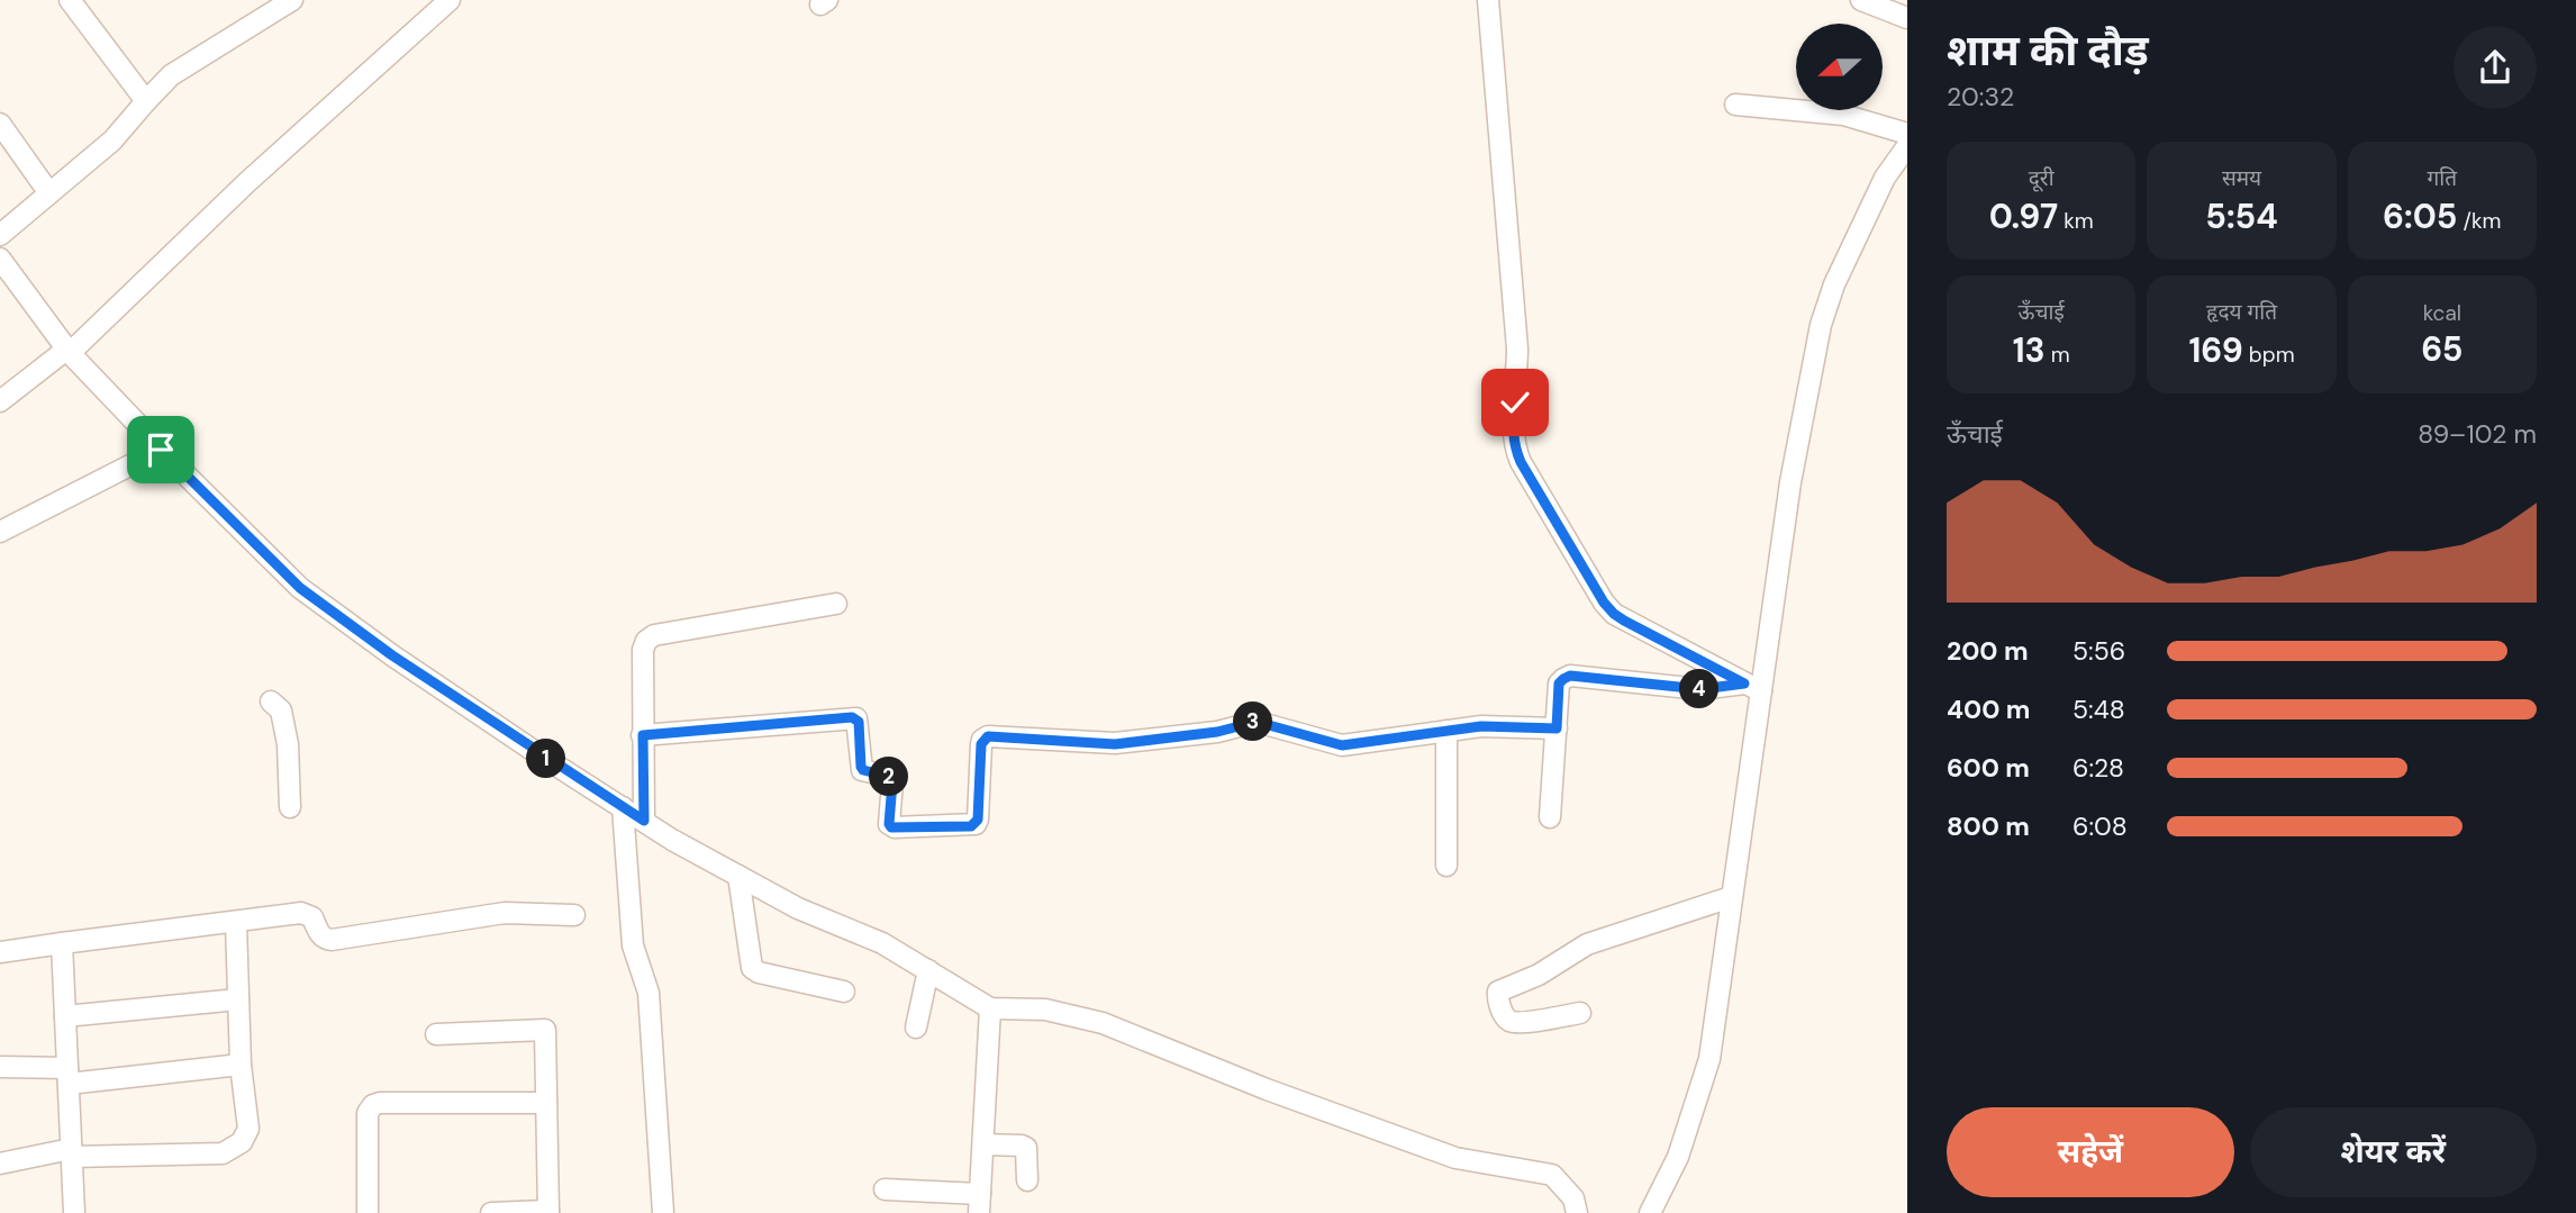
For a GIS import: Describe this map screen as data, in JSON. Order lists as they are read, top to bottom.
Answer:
{
  "north": "left",
  "page": {
    "heading": ["शाम की दौड़", "20:32"],
    "stats": [
      ["दूरी", "0.97 km"],
      ["समय", "5:54"],
      ["गति", "6:05 /km"],
      ["ऊँचाई", "13 m"],
      ["हृदय गति", "169 bpm"],
      ["kcal", "65"]
    ],
    "chart": ["ऊँचाई", "89–102 m"],
    "list": [
      {
        "name": "200 m",
        "note": "5:56"
      },
      {
        "name": "400 m",
        "note": "5:48"
      },
      {
        "name": "600 m",
        "note": "6:28"
      },
      {
        "name": "800 m",
        "note": "6:08"
      }
    ],
    "pins": [
      "4",
      "3",
      "1",
      "2"
    ],
    "buttons": ["सहेजें", "शेयर करें"]
  }
}
